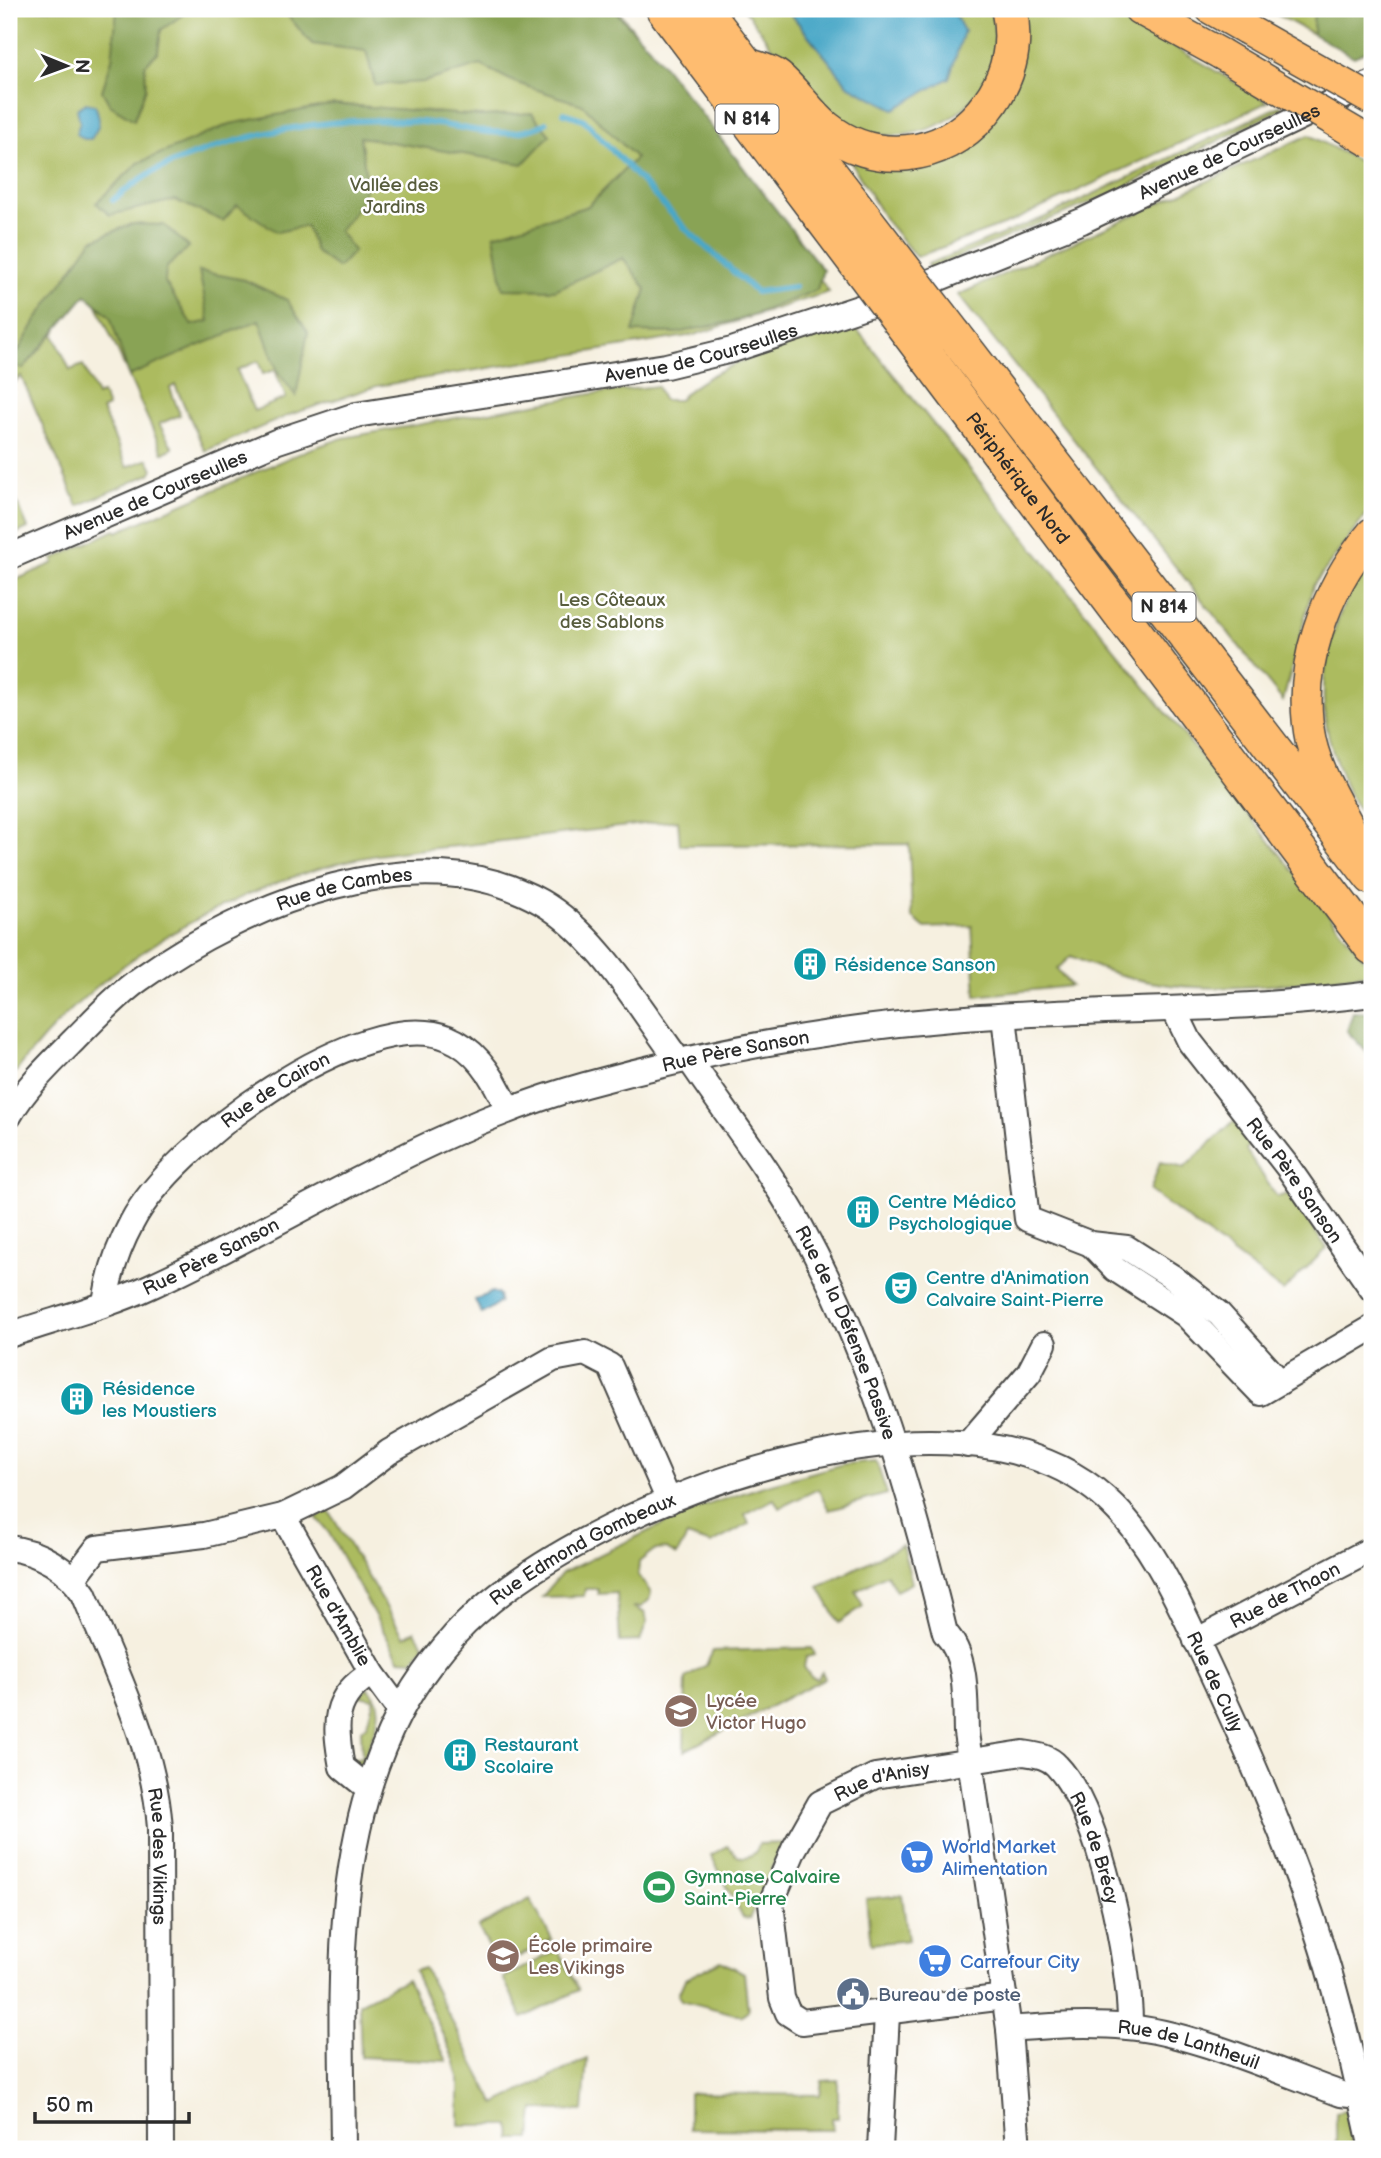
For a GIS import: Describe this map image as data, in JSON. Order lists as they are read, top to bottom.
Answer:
{
  "streets": {
    "highway": ["N 814", "Périphérique Nord"],
    "street": [
      "Avenue de Courseulles",
      "Rue de Cambes",
      "Rue Père Sanson",
      "Rue de Cairon",
      "Rue de la Défense Passive",
      "Rue Edmond Gombeaux",
      "Rue de Thaon",
      "Rue d'Amblie",
      "Rue de Cully",
      "Rue d'Anisy",
      "Rue de Brécy",
      "Rue des Vikings",
      "Rue de Lantheuil"
    ]
  },
  "crossings": [
    ["Rue de Cambes", "Rue Père Sanson"],
    ["Rue de Cambes", "Rue de la Défense Passive"],
    ["Rue Père Sanson", "Rue de Cairon"],
    ["Rue Père Sanson", "Rue de la Défense Passive"],
    ["Rue de la Défense Passive", "Rue Edmond Gombeaux"],
    ["Rue de la Défense Passive", "Rue de Cully"],
    ["Rue de la Défense Passive", "Rue d'Anisy"],
    ["Rue de la Défense Passive", "Rue de Brécy"],
    ["Rue de la Défense Passive", "Rue de Lantheuil"],
    ["Rue Edmond Gombeaux", "Rue d'Amblie"],
    ["Rue Edmond Gombeaux", "Rue de Cully"],
    ["Rue de Thaon", "Rue de Cully"],
    ["Rue de Cully", "Rue de Lantheuil"],
    ["Rue d'Anisy", "Rue de Brécy"],
    ["Rue de Brécy", "Rue de Lantheuil"]
  ],
  "parks": ["Vallée des Jardins", "Les Côteaux des Sablons"],
  "places": {
    "building": [
      "Résidence Sanson",
      "Centre Médico Psychologique",
      "Résidence les Moustiers",
      "Restaurant Scolaire"
    ],
    "theatre": ["Centre d'Animation Calvaire Saint-Pierre"],
    "school or university": ["Lycée Victor Hugo", "École primaire Les Vikings"],
    "supermarket": ["World Market Alimentation", "Carrefour City"],
    "sports": ["Gymnase Calvaire Saint-Pierre"],
    "public building": ["Bureau de poste"]
  },
  "scale_bar": "50 m",
  "north": "right"
}
